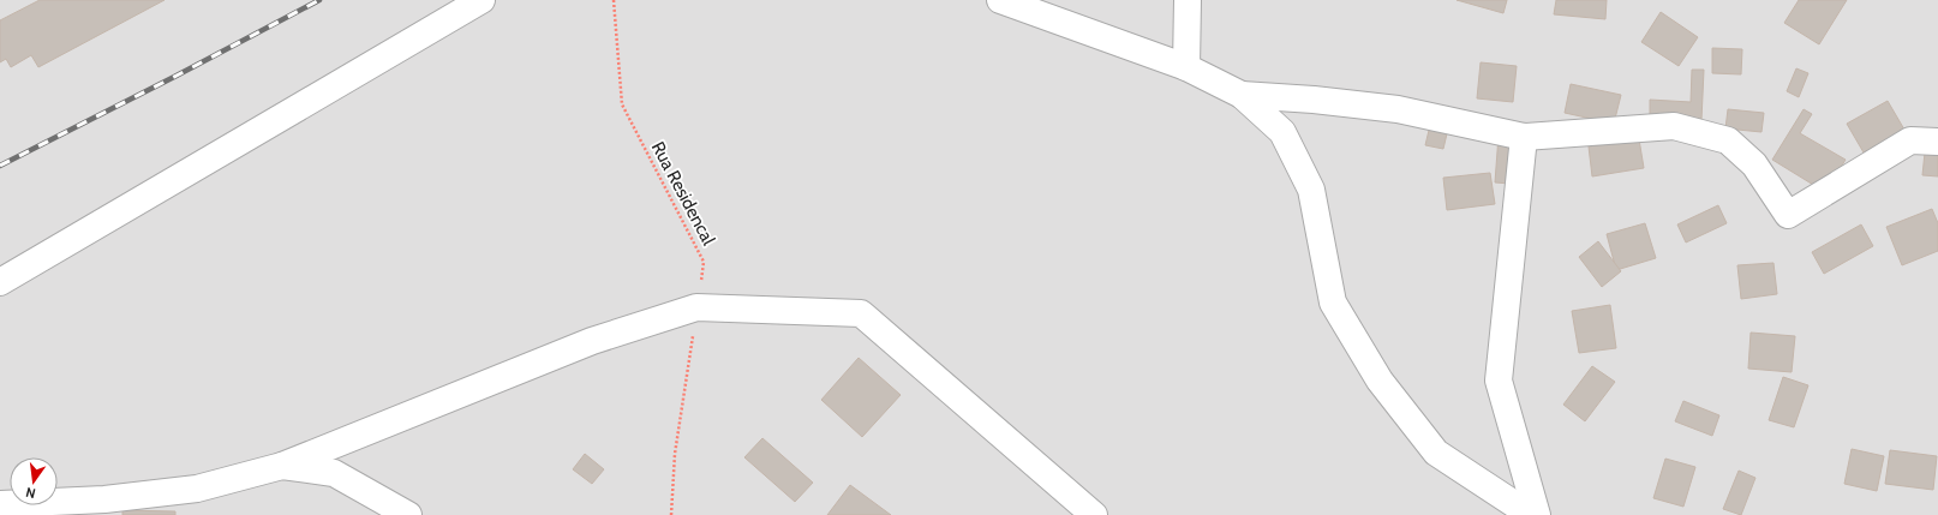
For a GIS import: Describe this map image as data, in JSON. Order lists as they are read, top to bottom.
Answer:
{
  "streets": {
    "path": ["Rua Residencal"]
  },
  "north": "bottom"
}
